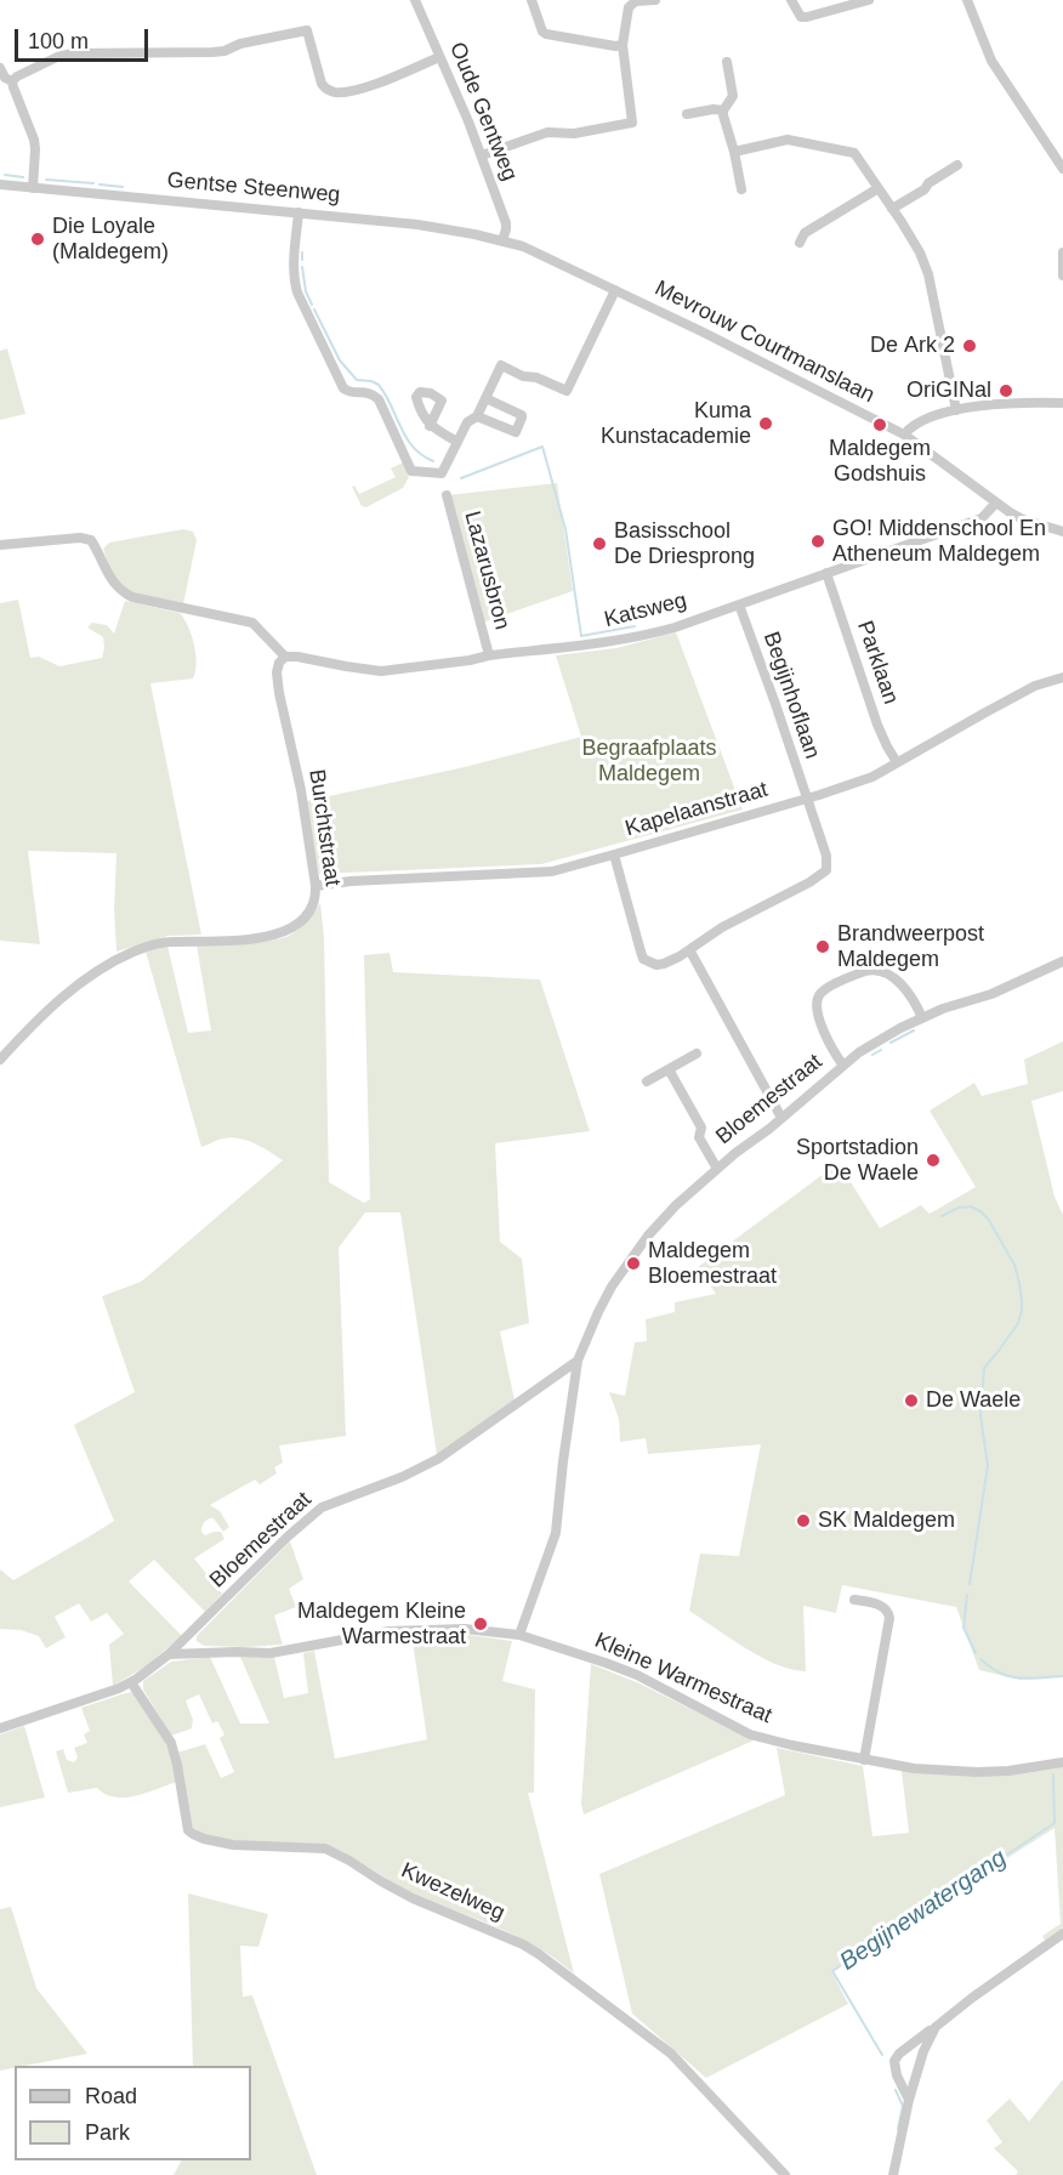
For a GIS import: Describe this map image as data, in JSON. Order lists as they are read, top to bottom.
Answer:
{
  "streets": {
    "street": [
      "Oude Gentweg",
      "Gentse Steenweg",
      "Mevrouw Courtmanslaan",
      "Lazarusbron",
      "Katsweg",
      "Parklaan",
      "Begijnhoflaan",
      "Kapelaanstraat",
      "Burchtstraat",
      "Bloemestraat",
      "Kleine Warmestraat",
      "Kwezelweg"
    ]
  },
  "crossings": [
    ["Oude Gentweg", "Gentse Steenweg"],
    ["Oude Gentweg", "Mevrouw Courtmanslaan"],
    ["Gentse Steenweg", "Mevrouw Courtmanslaan"],
    ["Mevrouw Courtmanslaan", "Katsweg"],
    ["Lazarusbron", "Katsweg"],
    ["Katsweg", "Parklaan"],
    ["Katsweg", "Begijnhoflaan"],
    ["Katsweg", "Burchtstraat"],
    ["Parklaan", "Kapelaanstraat"],
    ["Begijnhoflaan", "Kapelaanstraat"],
    ["Kapelaanstraat", "Burchtstraat"],
    ["Bloemestraat", "Kleine Warmestraat"]
  ],
  "water": ["Begijnewatergang"],
  "parks": ["Begraafplaats Maldegem"],
  "places": [
    "Die Loyale (Maldegem)",
    "De Ark 2",
    "OriGINal",
    "Kuma Kunstacademie",
    "Maldegem Godshuis",
    "GO! Middenschool En Atheneum Maldegem",
    "Basisschool De Driesprong",
    "Brandweerpost Maldegem",
    "Sportstadion De Waele",
    "Maldegem Bloemestraat",
    "De Waele",
    "SK Maldegem",
    "Maldegem Kleine Warmestraat"
  ],
  "legend": ["Road", "Park"],
  "scale_bar": "100 m"
}
